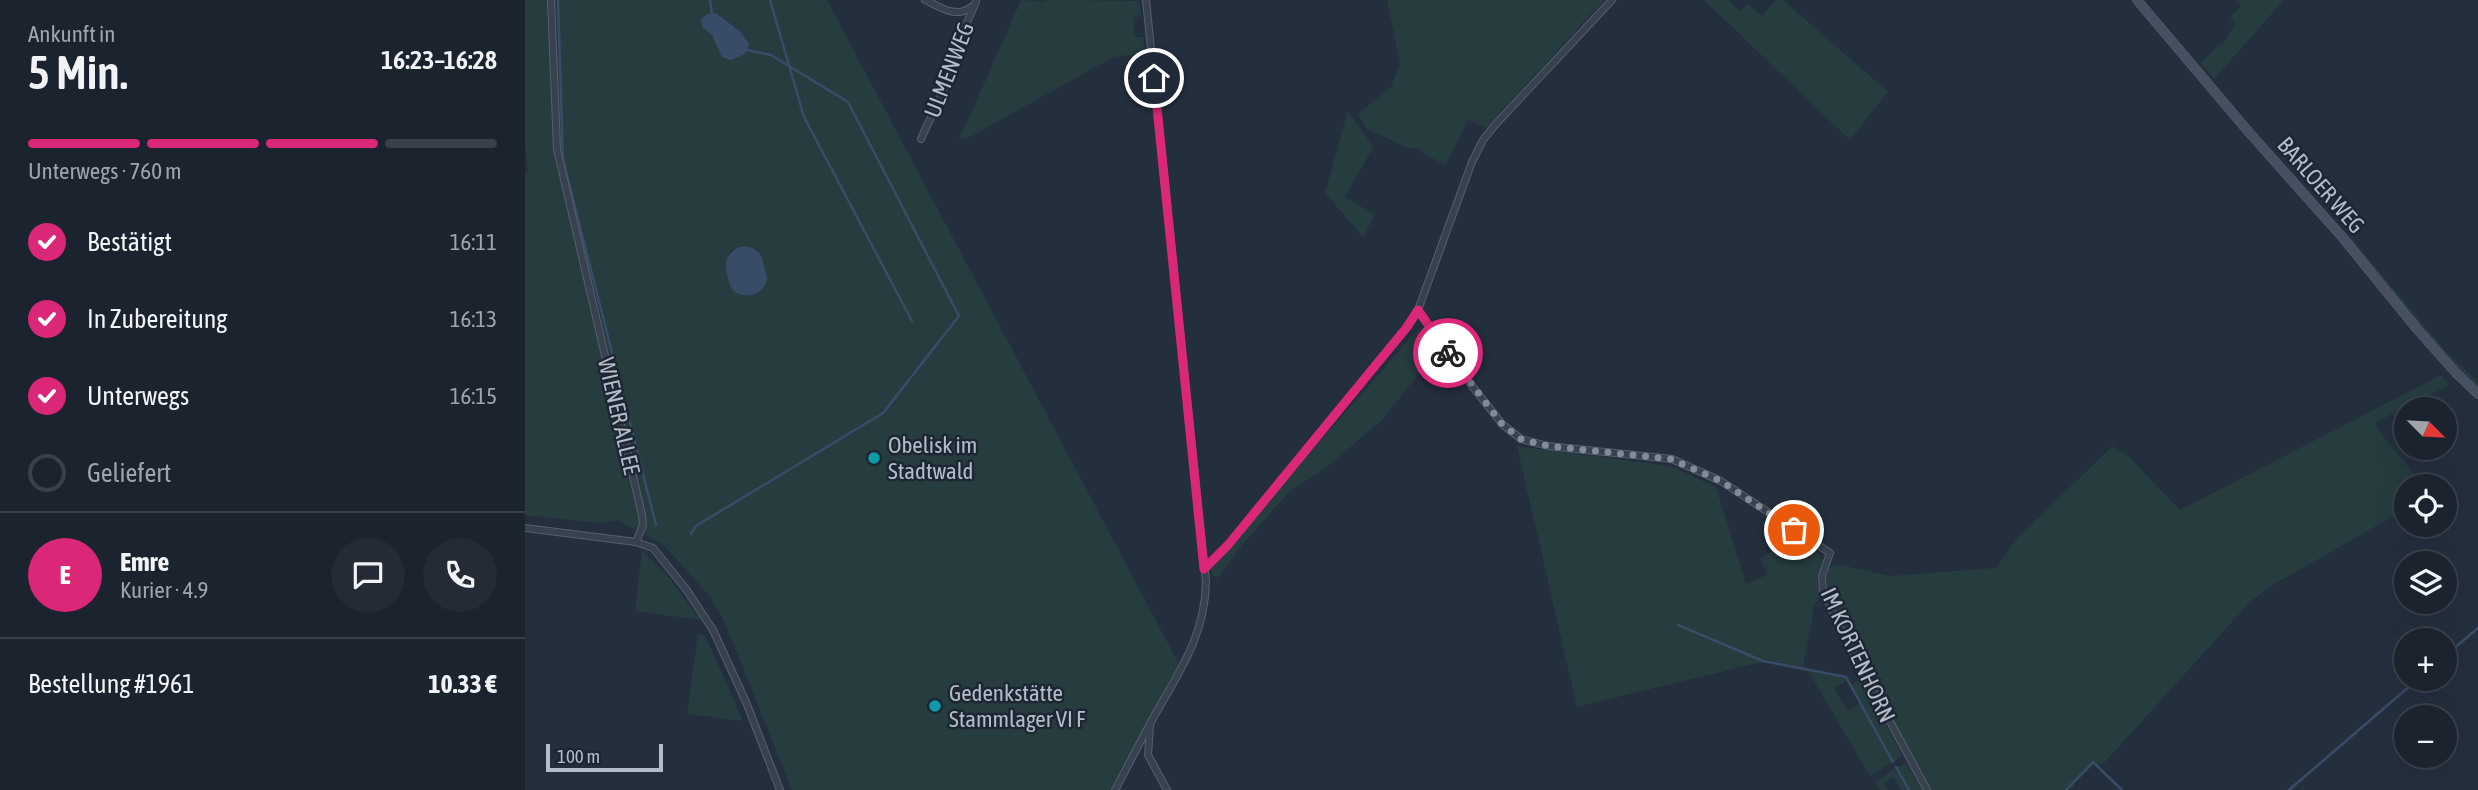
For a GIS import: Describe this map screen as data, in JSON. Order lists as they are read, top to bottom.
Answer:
{
  "streets": {
    "street": [
      "ULMENWEG",
      "BARLOER WEG",
      "WIENER ALLEE",
      "IM KORTENHORN"
    ]
  },
  "places": ["Obelisk im Stadtwald", "Gedenkstätte Stammlager VI F"],
  "scale_bar": "100 m",
  "north": "bottom right",
  "page": {
    "heading": ["5 Min.", "Ankunft in", "16:23–16:28"],
    "panel": [
      "Emre",
      "Kurier · 4.9",
      "Bestellung #1961",
      "10.33 €"
    ],
    "bar": "Unterwegs · 760 m",
    "list": [
      ["Bestätigt", "16:11"],
      ["In Zubereitung", "16:13"],
      ["Unterwegs", "16:15"],
      "Geliefert"
    ],
    "map_buttons": ["+", "−"],
    "round": "E",
    "scale": "100 m"
  }
}
